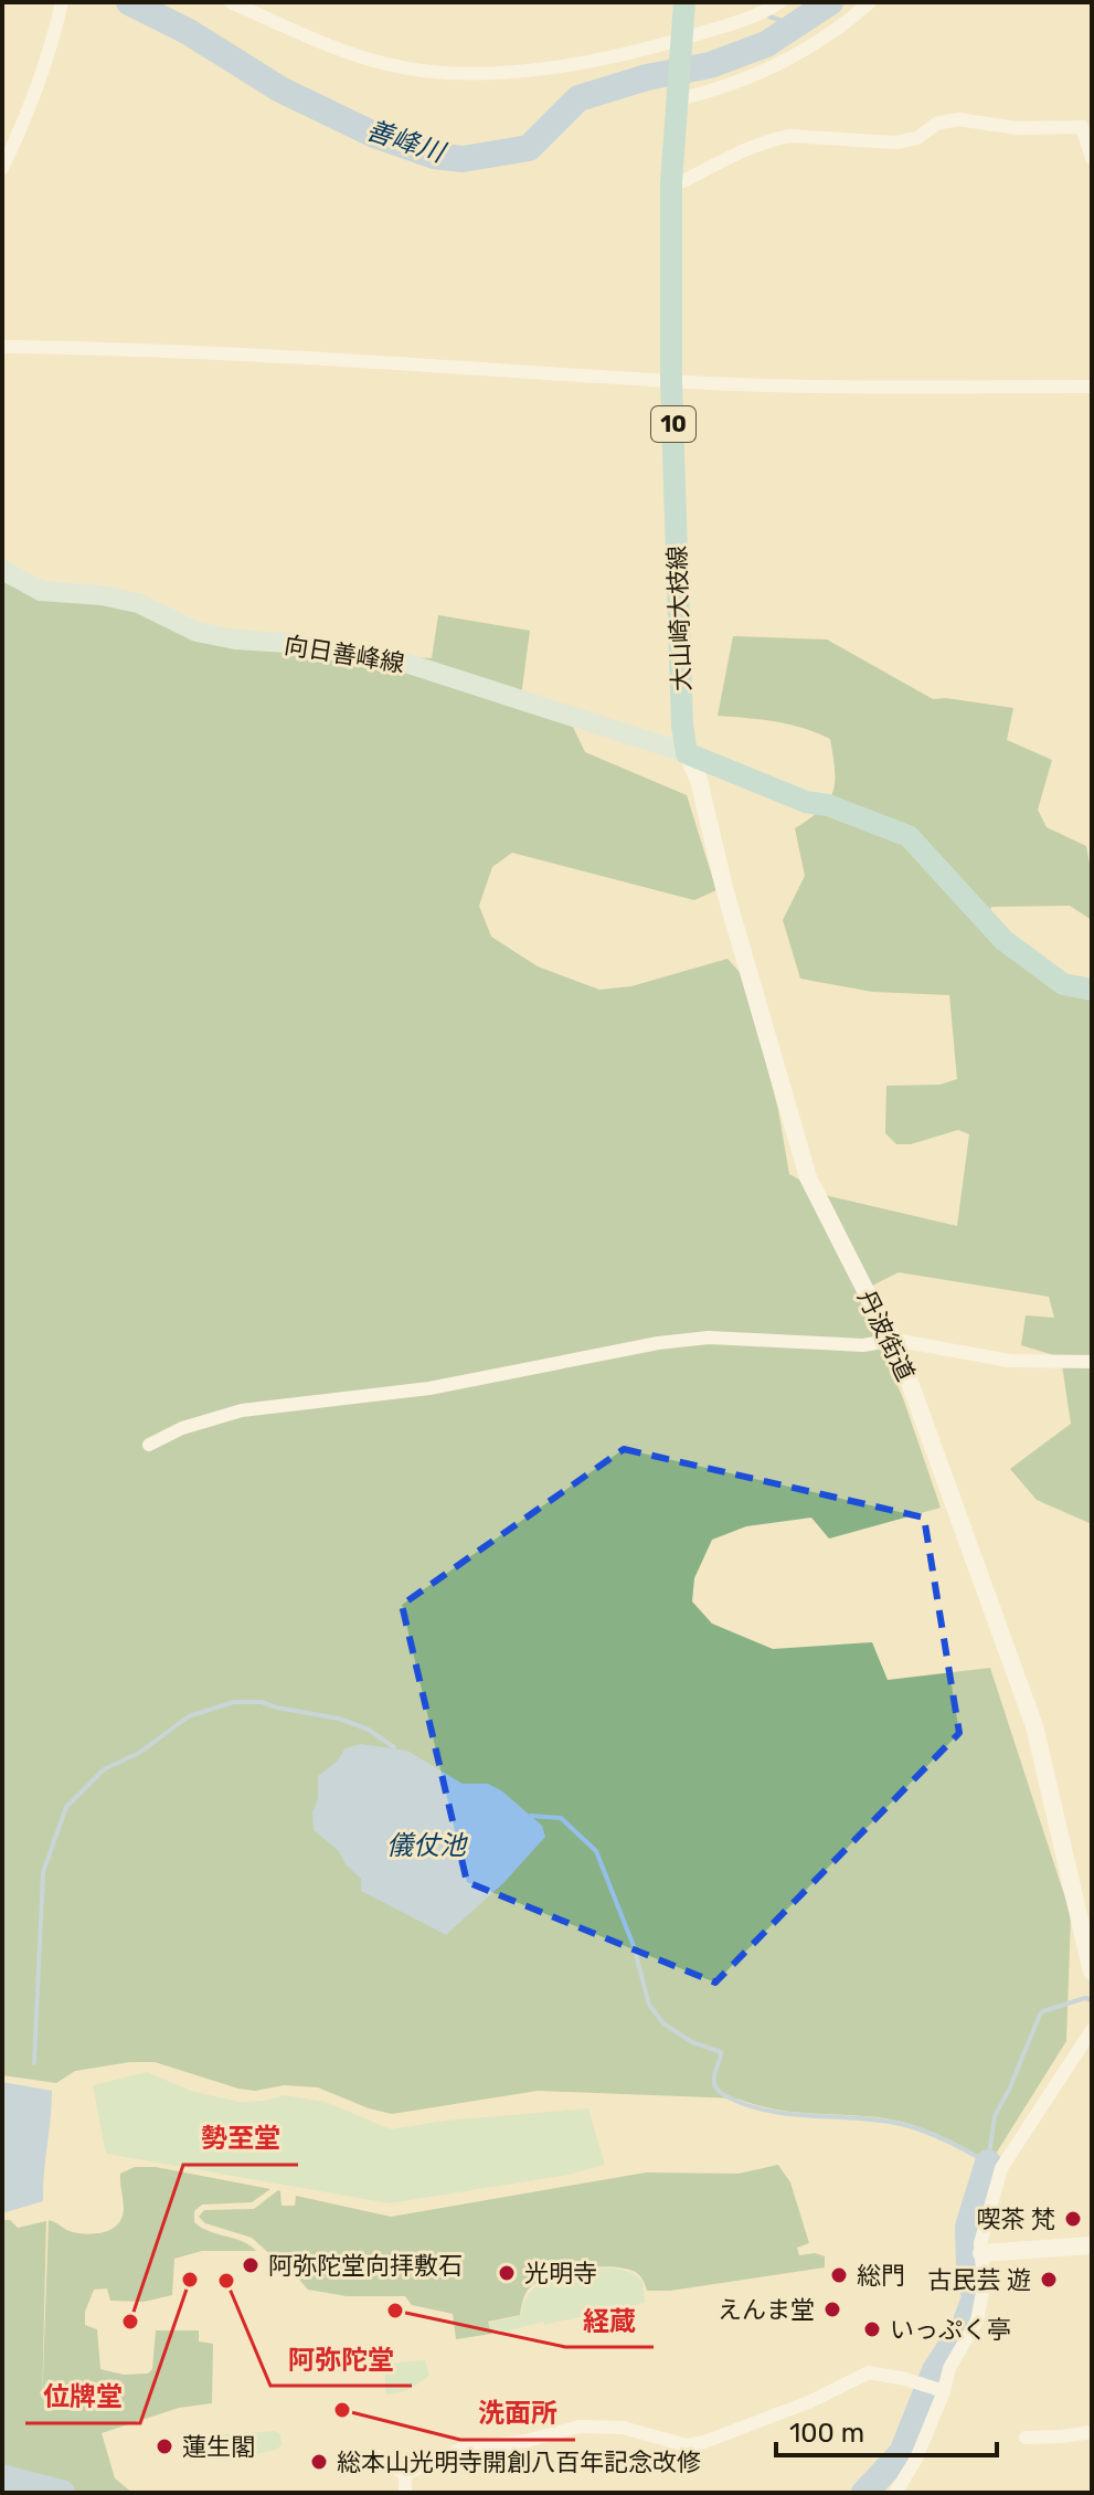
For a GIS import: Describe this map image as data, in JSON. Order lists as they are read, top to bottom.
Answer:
{
  "streets": {
    "main road": ["10", "大山崎大枝線", "向日善峰線"],
    "street": ["丹波街道"]
  },
  "crossings": [
    ["大山崎大枝線", "向日善峰線"],
    ["大山崎大枝線", "丹波街道"],
    ["向日善峰線", "丹波街道"]
  ],
  "water": ["善峰川", "儀仗池"],
  "places": [
    "喫茶 梵",
    "阿弥陀堂向拝敷石",
    "光明寺",
    "総門",
    "位牌堂",
    "古民芸 遊",
    "阿弥陀堂",
    "えんま堂",
    "経蔵",
    "勢至堂",
    "いっぷく亭",
    "洗面所",
    "蓮生閣",
    "総本山光明寺開創八百年記念改修"
  ],
  "scale_bar": "100 m"
}
